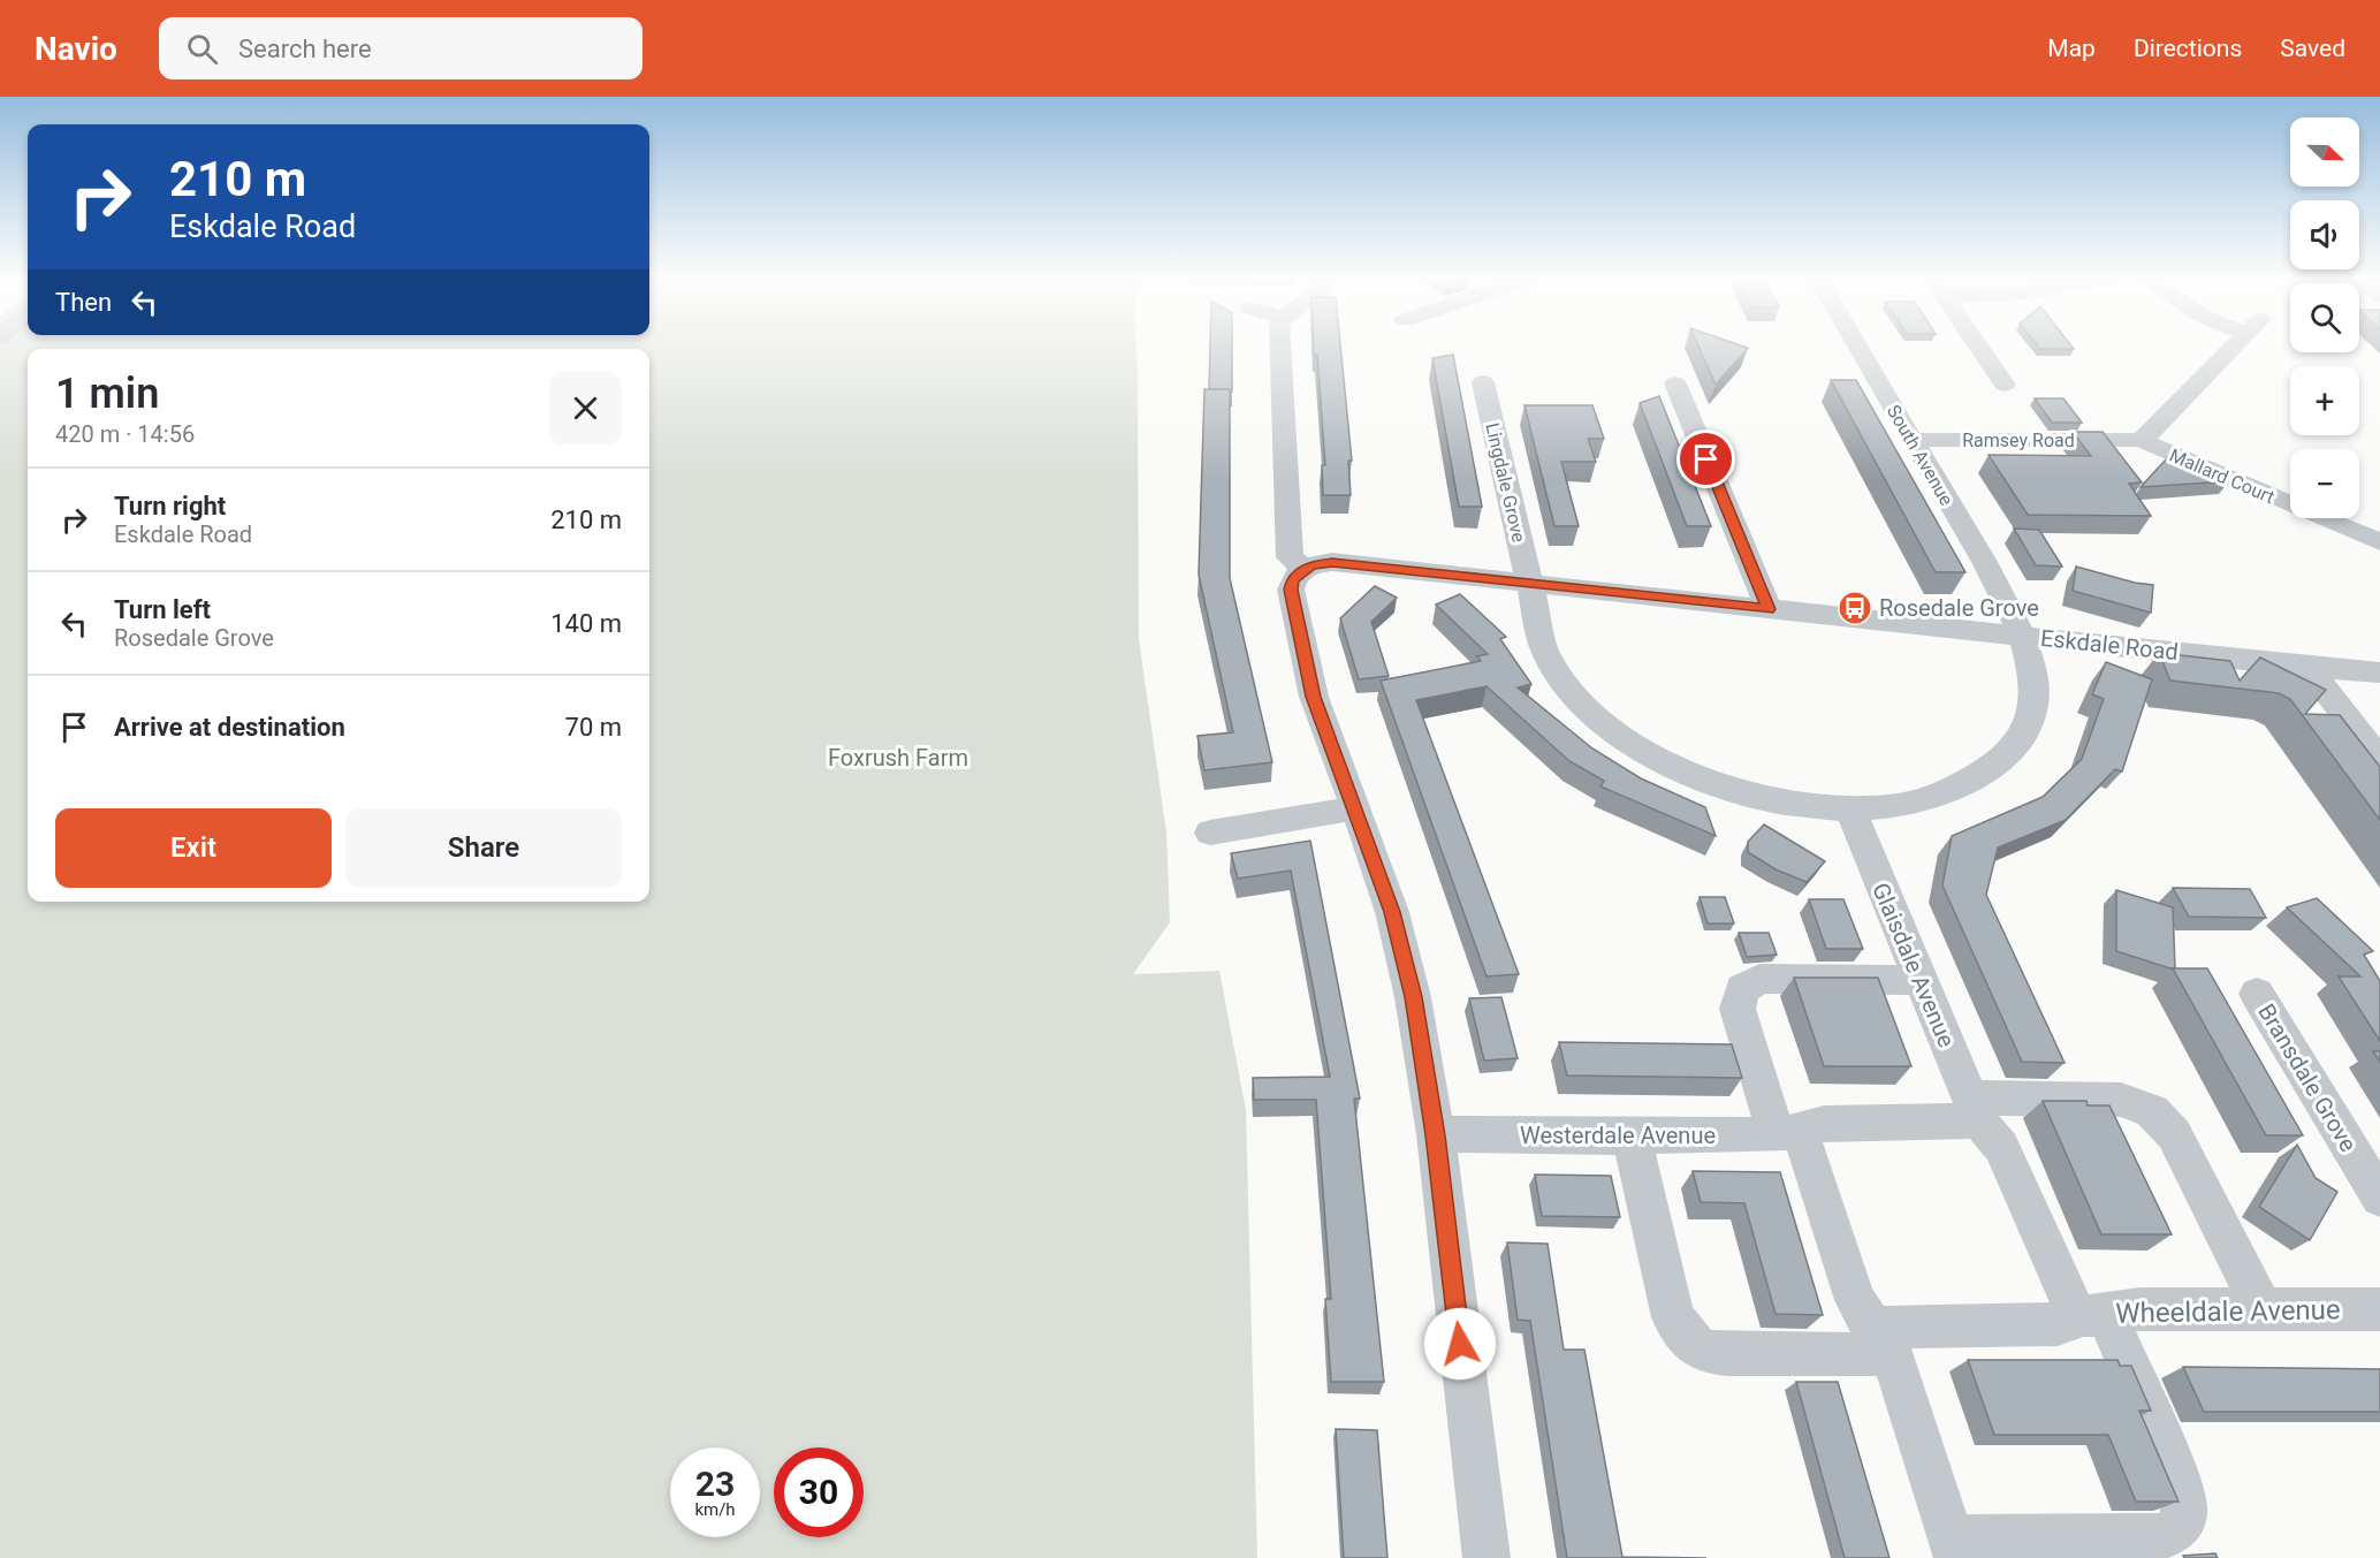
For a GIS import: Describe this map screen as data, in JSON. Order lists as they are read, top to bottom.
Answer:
{
  "streets": {
    "street": [
      "Ramsey Road",
      "South Avenue",
      "Mallard Court",
      "Lingdale Grove",
      "Eskdale Road",
      "Glaisdale Avenue",
      "Bransdale Grove",
      "Westerdale Avenue",
      "Wheeldale Avenue"
    ]
  },
  "crossings": [
    ["Ramsey Road", "South Avenue"],
    ["Ramsey Road", "Mallard Court"],
    ["South Avenue", "Lingdale Grove"],
    ["South Avenue", "Eskdale Road"],
    ["South Avenue", "Glaisdale Avenue"],
    ["Lingdale Grove", "Eskdale Road"],
    ["Lingdale Grove", "Glaisdale Avenue"],
    ["Glaisdale Avenue", "Westerdale Avenue"],
    ["Glaisdale Avenue", "Wheeldale Avenue"],
    ["Westerdale Avenue", "Wheeldale Avenue"]
  ],
  "parks": ["Foxrush Farm"],
  "places": {
    "bus stop": ["Rosedale Grove"]
  },
  "north": "right",
  "page": {
    "header": "Navio",
    "search": "Search here",
    "nav": ["Map", "Directions", "Saved"],
    "map_buttons": ["+", "−"],
    "turn": ["210 m", "Eskdale Road"],
    "then": "Then",
    "heading": ["1 min", "420 m · 14:56"],
    "list": [
      {
        "name": "Turn right",
        "note": "Eskdale Road",
        "value": "210 m"
      },
      {
        "name": "Turn left",
        "note": "Rosedale Grove",
        "value": "140 m"
      },
      {
        "name": "Arrive at destination",
        "value": "70 m"
      }
    ],
    "buttons": ["Exit", "Share"],
    "speed": "23 km/h",
    "limit": "30"
  }
}
